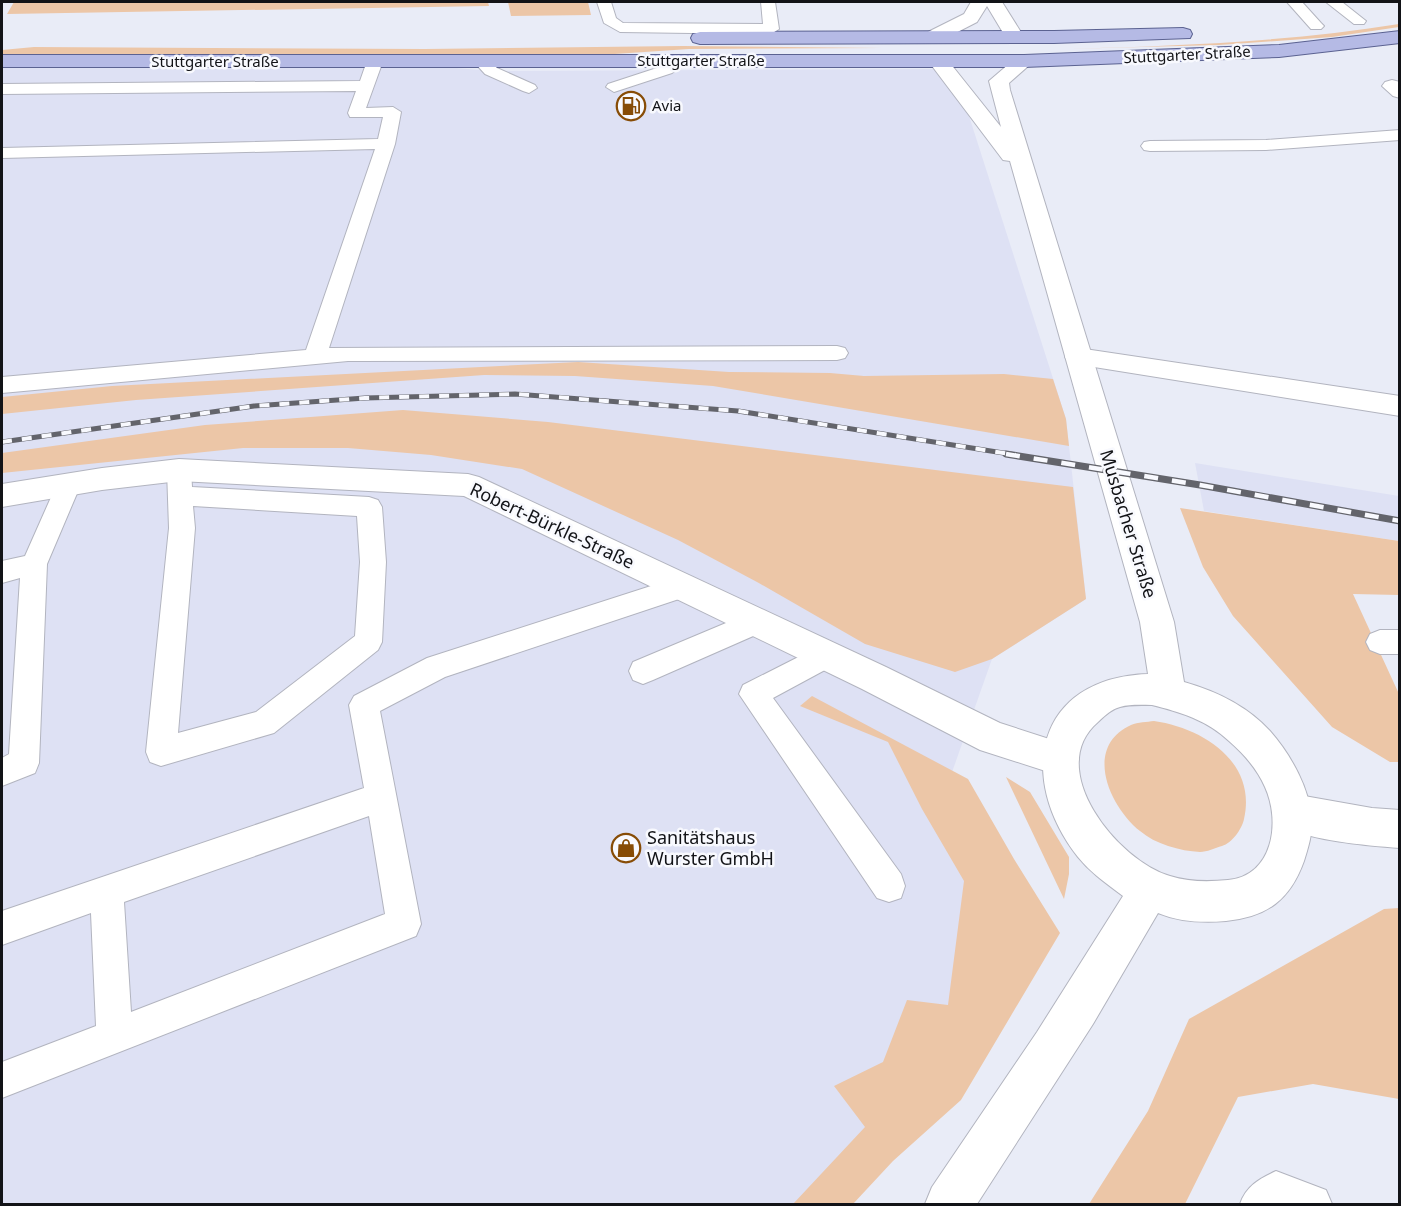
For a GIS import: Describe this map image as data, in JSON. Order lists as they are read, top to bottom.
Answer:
{
  "streets": {
    "main road": ["Stuttgarter Straße"],
    "street": ["Musbacher Straße", "Robert-Bürkle-Straße"]
  },
  "crossings": [
    ["Stuttgarter Straße", "Musbacher Straße"]
  ],
  "places": {
    "fuel station": ["Avia"],
    "shop": ["Sanitätshaus Wurster GmbH"]
  }
}
